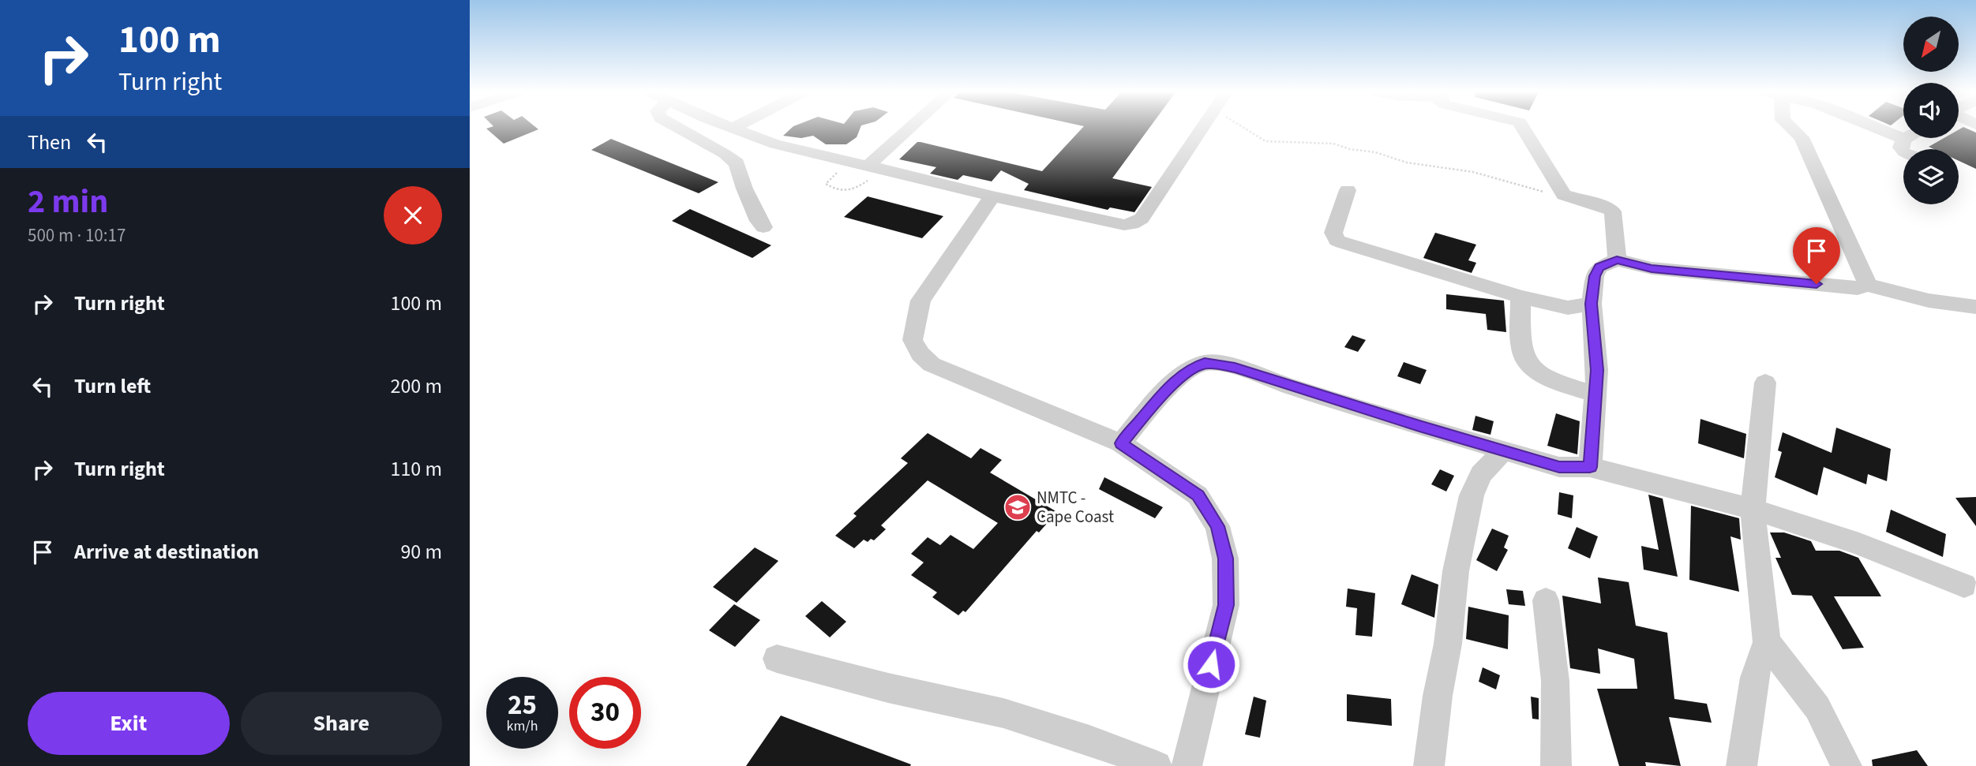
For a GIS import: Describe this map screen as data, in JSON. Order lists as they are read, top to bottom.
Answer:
{
  "places": {
    "school or university": ["NMTC - Cape Coast"]
  },
  "north": "bottom left",
  "page": {
    "turn": ["100 m", "Turn right"],
    "then": "Then",
    "heading": ["2 min", "500 m · 10:17"],
    "list": [
      {
        "name": "Turn right",
        "value": "100 m"
      },
      {
        "name": "Turn left",
        "value": "200 m"
      },
      {
        "name": "Turn right",
        "value": "110 m"
      },
      {
        "name": "Arrive at destination",
        "value": "90 m"
      }
    ],
    "speed": "25 km/h",
    "limit": "30",
    "buttons": ["Exit", "Share"]
  }
}
